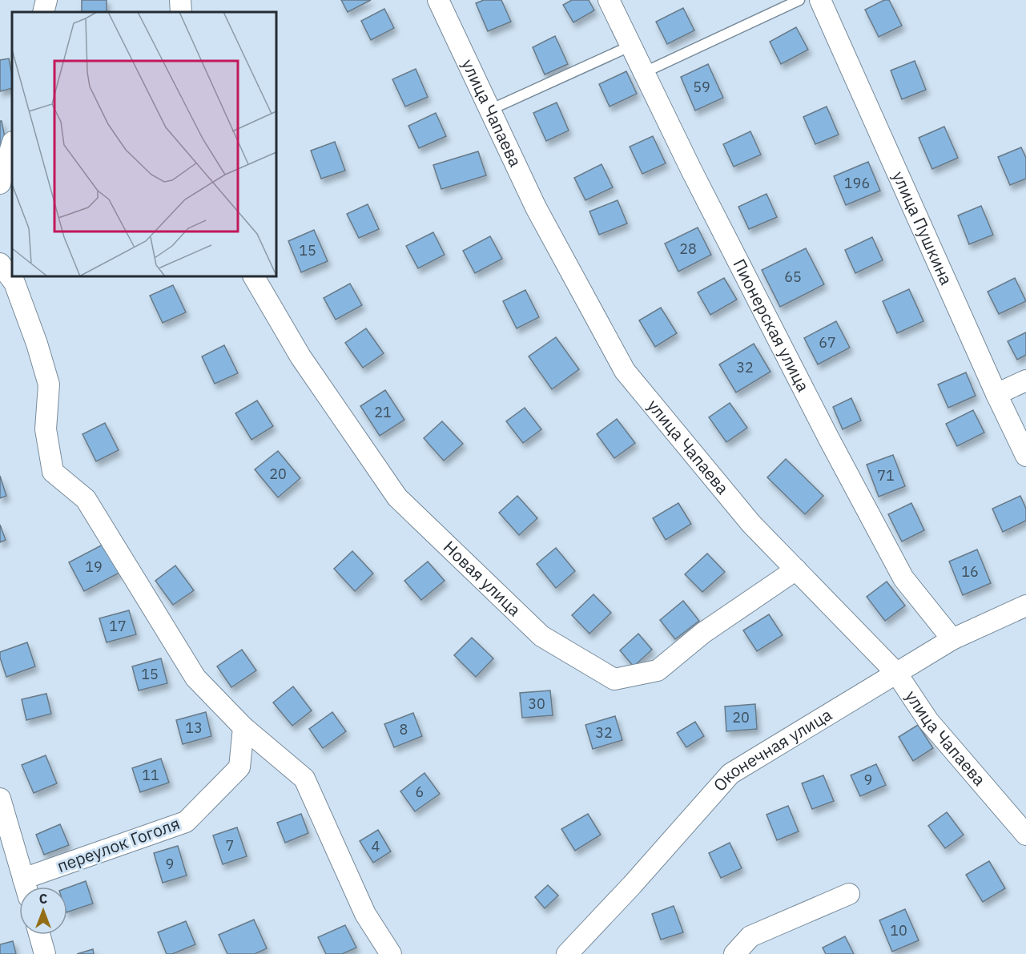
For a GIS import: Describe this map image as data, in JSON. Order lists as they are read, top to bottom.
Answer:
{
  "streets": {
    "street": [
      "улица Чапаева",
      "улица Пушкина",
      "Пионерская улица",
      "Новая улица",
      "Оконечная улица",
      "переулок Гоголя"
    ]
  },
  "crossings": [
    ["улица Чапаева", "Новая улица"],
    ["улица Чапаева", "Оконечная улица"],
    ["Пионерская улица", "Оконечная улица"]
  ],
  "house_numbers": [
    "59",
    "196",
    "28",
    "15",
    "65",
    "67",
    "32",
    "21",
    "20",
    "71",
    "19",
    "16",
    "17",
    "15",
    "30",
    "20",
    "13",
    "8",
    "32",
    "11",
    "9",
    "6",
    "7",
    "4",
    "9",
    "10"
  ],
  "north": "top"
}
